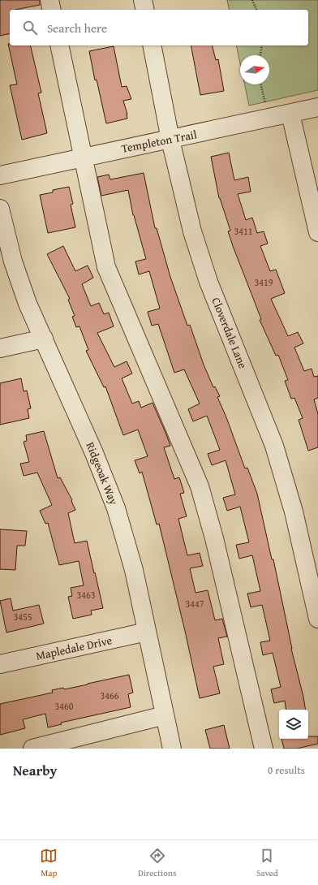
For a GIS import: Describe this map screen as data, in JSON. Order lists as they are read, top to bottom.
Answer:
{
  "streets": {
    "street": [
      "Templeton Trail",
      "Cloverdale Lane",
      "Ridgeoak Way",
      "Mapledale Drive"
    ]
  },
  "crossings": [
    ["Templeton Trail", "Cloverdale Lane"],
    ["Ridgeoak Way", "Mapledale Drive"]
  ],
  "house_numbers": [
    "3411",
    "3419",
    "3463",
    "3447",
    "3455",
    "3466",
    "3460"
  ],
  "north": "right",
  "page": {
    "search": "Search here",
    "heading": ["Nearby", "0 results"],
    "nav": ["Map", "Directions", "Saved"]
  }
}
